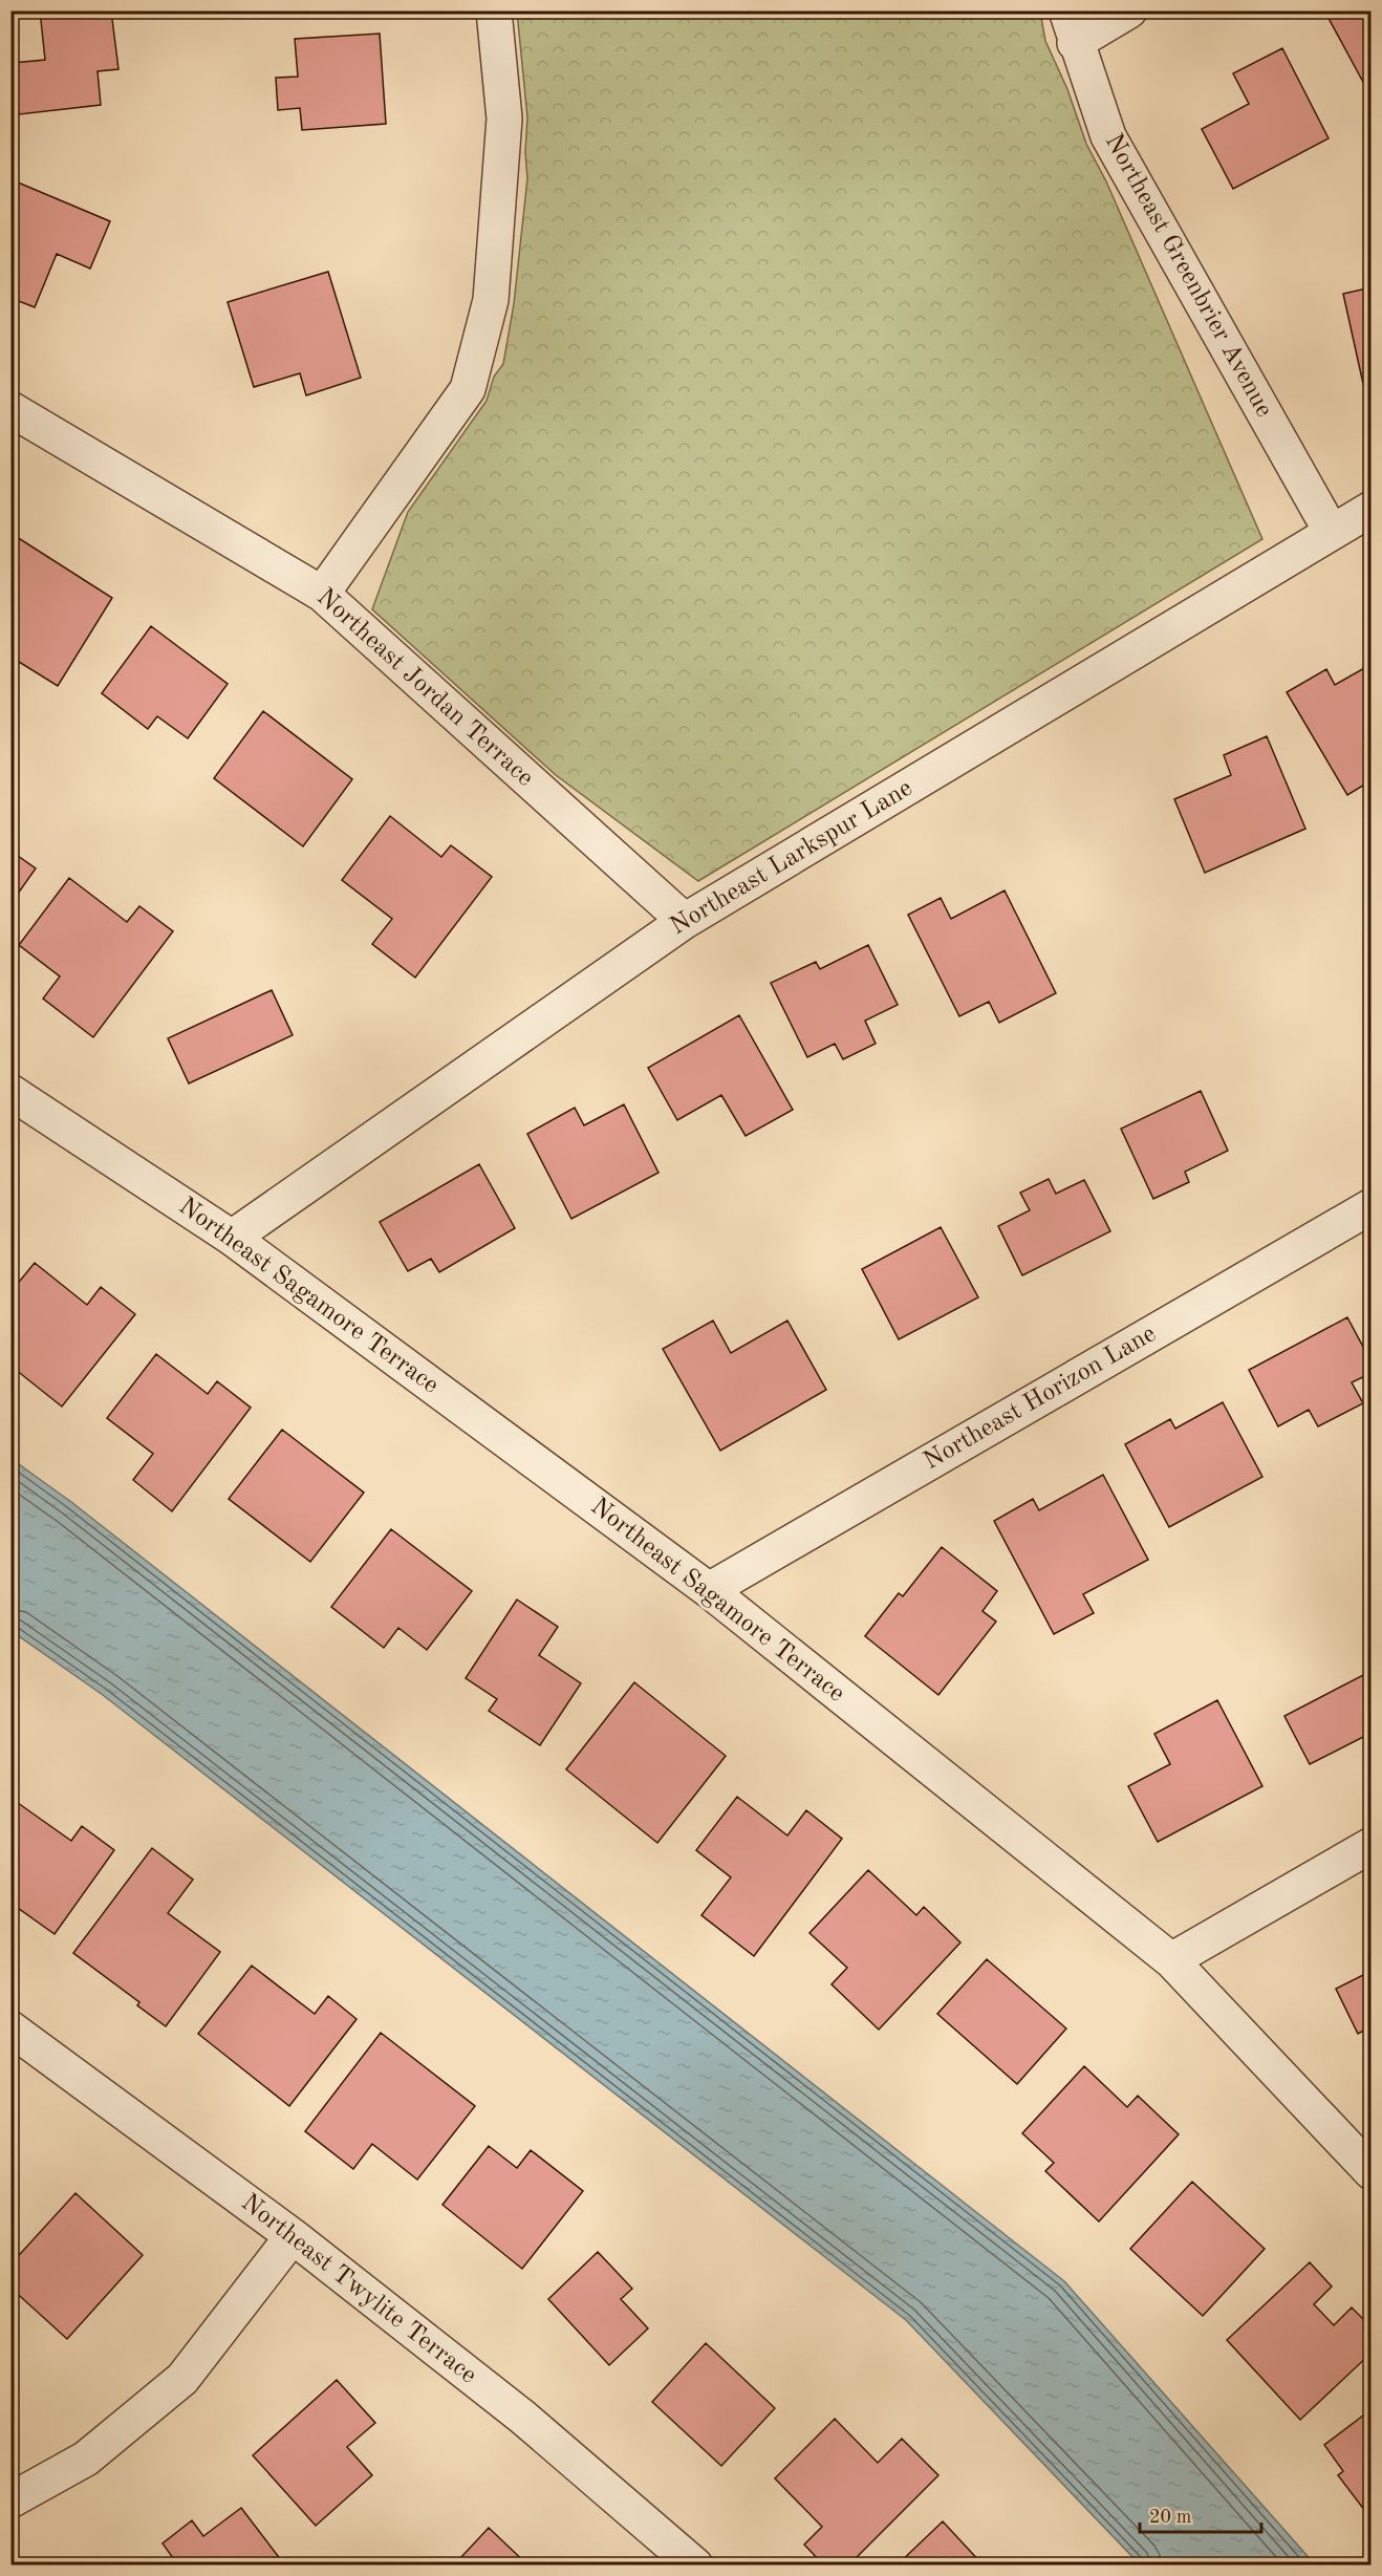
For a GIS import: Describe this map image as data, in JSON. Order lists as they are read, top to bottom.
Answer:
{
  "streets": {
    "street": [
      "Northeast Greenbrier Avenue",
      "Northeast Jordan Terrace",
      "Northeast Larkspur Lane",
      "Northeast Sagamore Terrace",
      "Northeast Horizon Lane",
      "Northeast Twylite Terrace"
    ]
  },
  "crossings": [
    ["Northeast Greenbrier Avenue", "Northeast Larkspur Lane"],
    ["Northeast Jordan Terrace", "Northeast Larkspur Lane"],
    ["Northeast Larkspur Lane", "Northeast Sagamore Terrace"],
    ["Northeast Sagamore Terrace", "Northeast Horizon Lane"]
  ],
  "scale_bar": "20 m"
}
